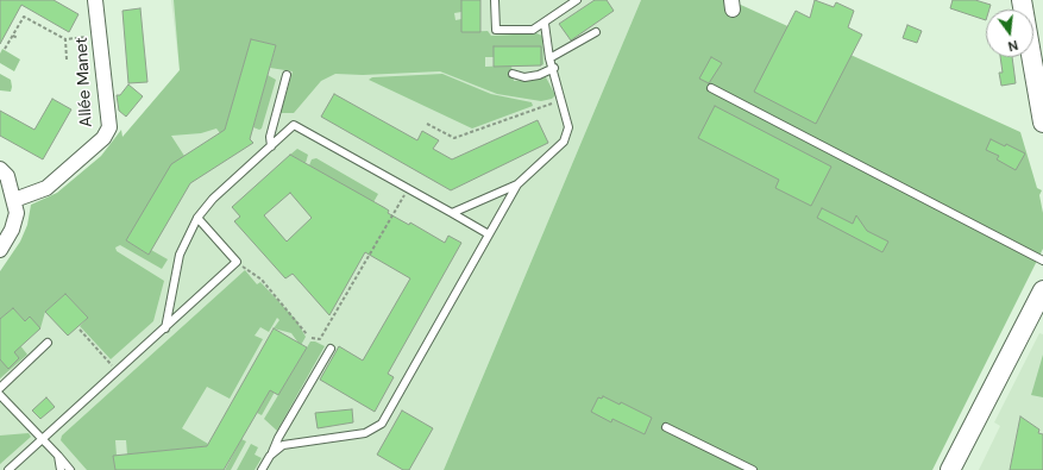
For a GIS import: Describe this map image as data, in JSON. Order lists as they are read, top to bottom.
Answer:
{
  "streets": {
    "street": ["Allée Manet"]
  },
  "north": "bottom"
}
